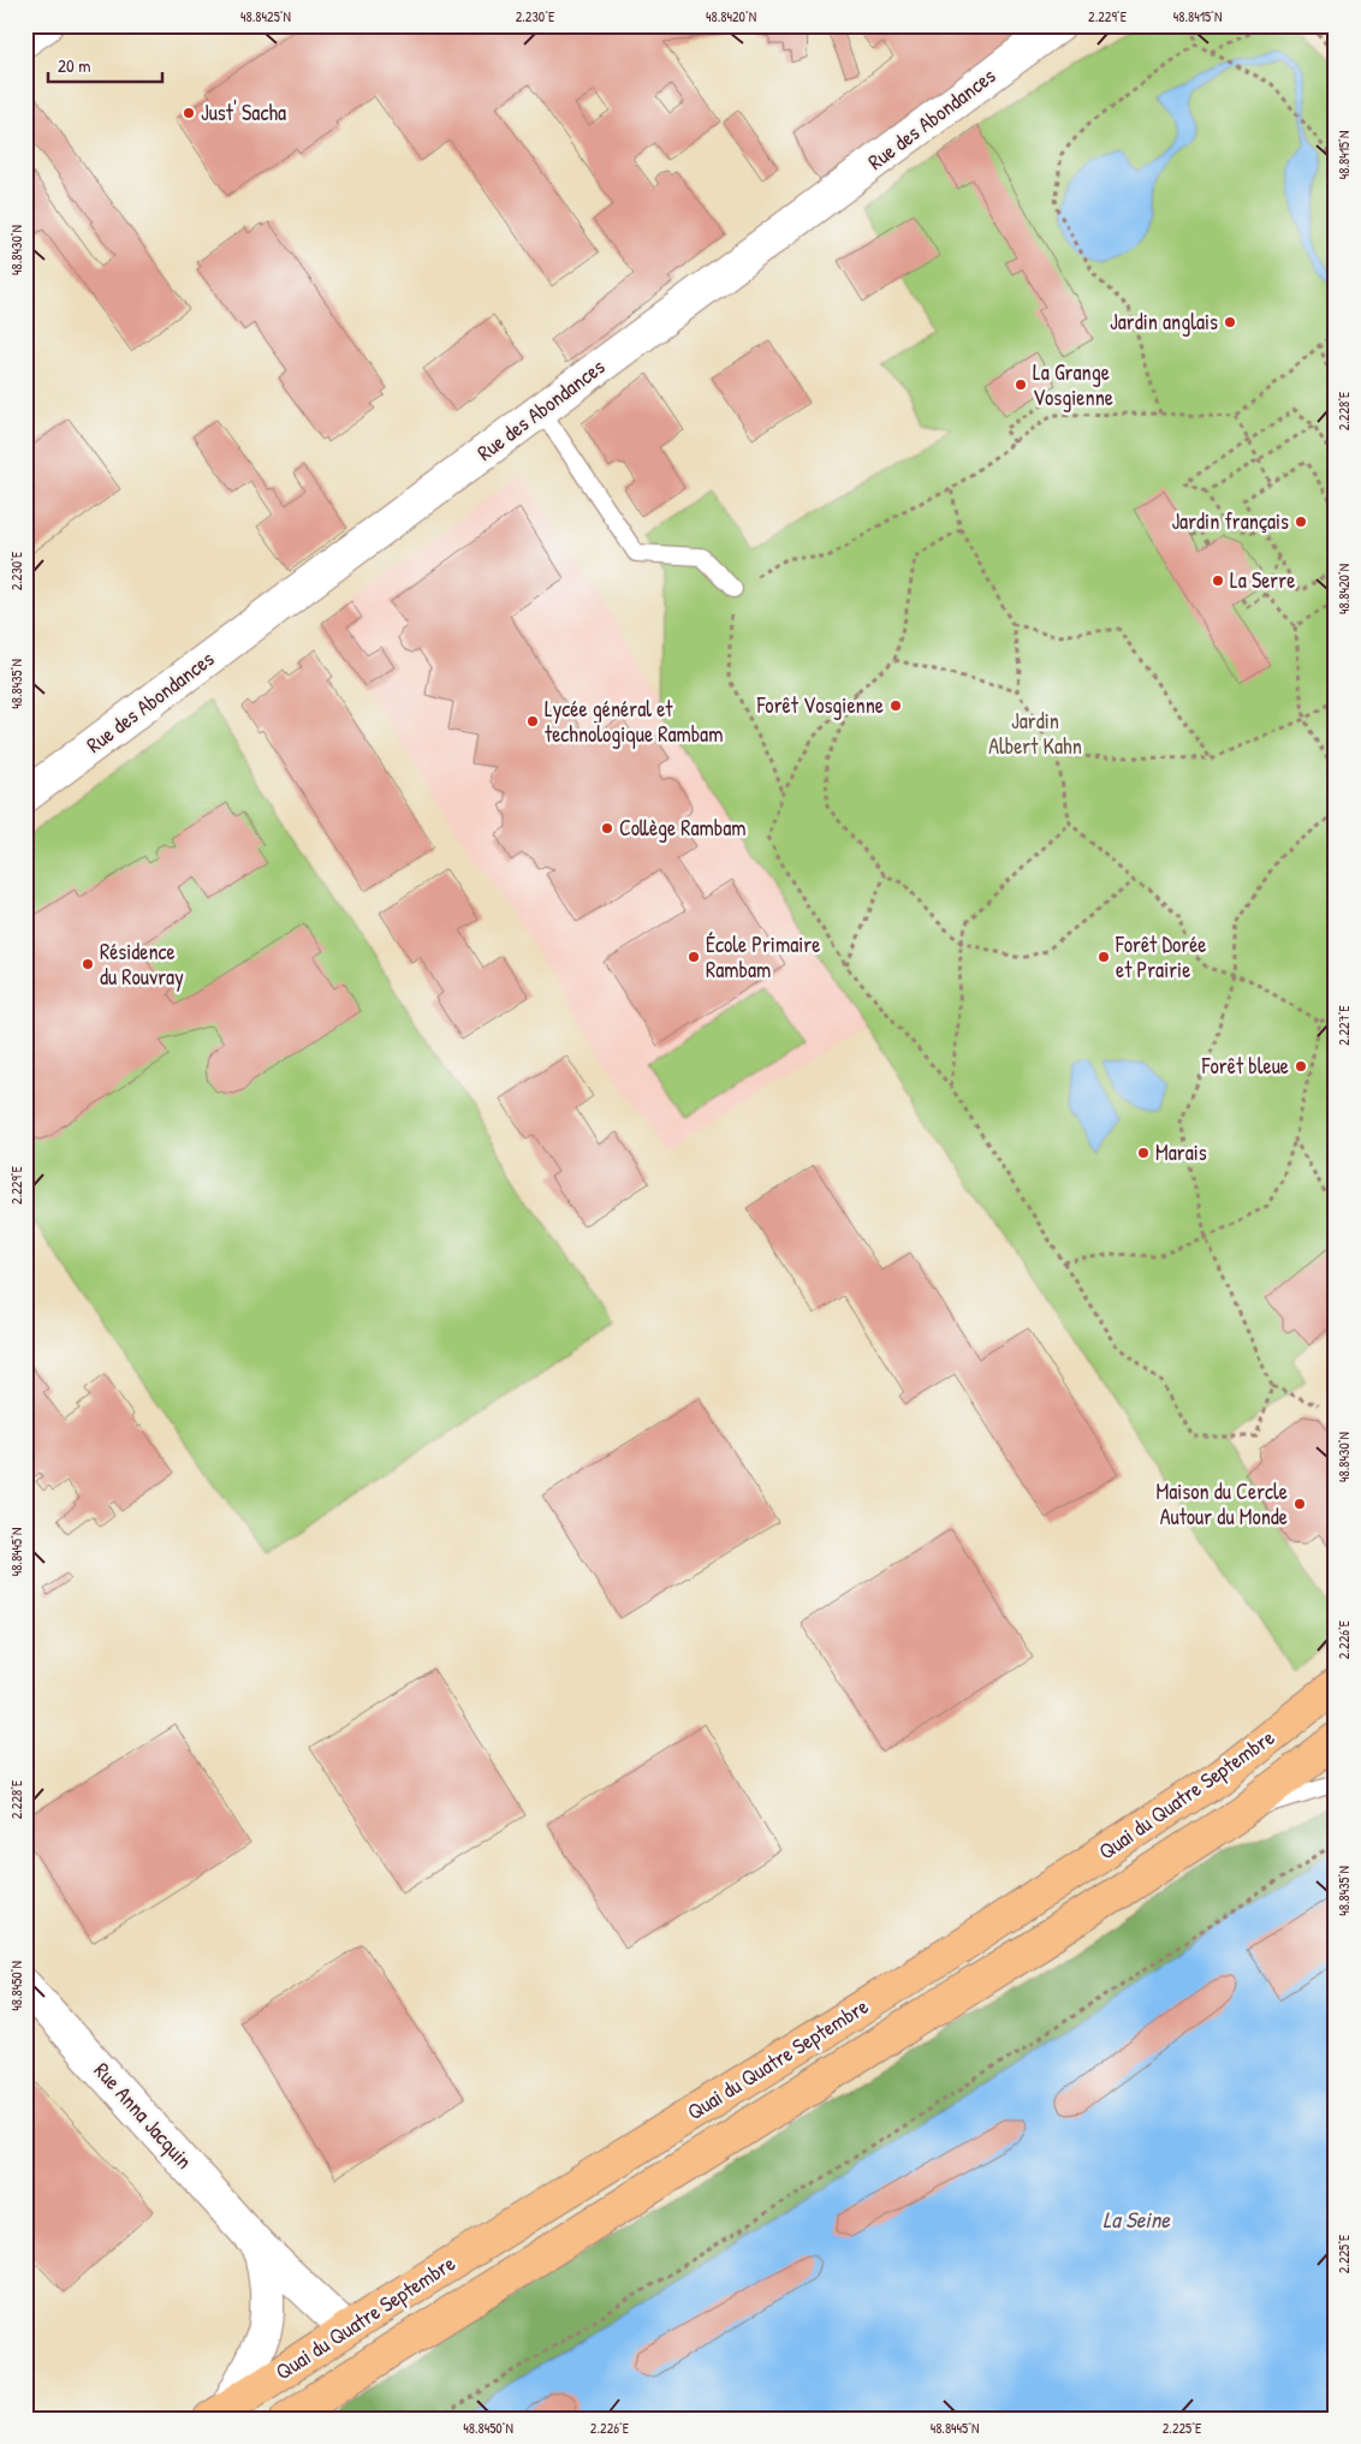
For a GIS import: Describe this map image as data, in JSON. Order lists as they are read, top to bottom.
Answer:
{
  "streets": {
    "main road": ["Quai du Quatre Septembre"],
    "street": ["Rue des Abondances", "Rue Anna Jacquin"]
  },
  "crossings": [
    ["Quai du Quatre Septembre", "Rue Anna Jacquin"]
  ],
  "water": ["La Seine"],
  "parks": ["Jardin Albert Kahn"],
  "places": [
    "Just' Sacha",
    "Jardin anglais",
    "La Grange Vosgienne",
    "Jardin français",
    "La Serre",
    "Forêt Vosgienne",
    "Lycée général et technologique Rambam",
    "Collège Rambam",
    "École Primaire Rambam",
    "Forêt Dorée et Prairie",
    "Résidence du Rouvray",
    "Forêt bleue",
    "Marais",
    "Maison du Cercle Autour du Monde"
  ],
  "scale_bar": "20 m",
  "coordinates": [
    "48.8425°N",
    "2.230°E",
    "48.8420°N",
    "2.229°E",
    "48.8415°N",
    "48.8430°N",
    "2.228°E",
    "48.8435°N",
    "2.227°E",
    "48.8445°N",
    "2.226°E",
    "48.8450°N",
    "2.225°E"
  ]
}
